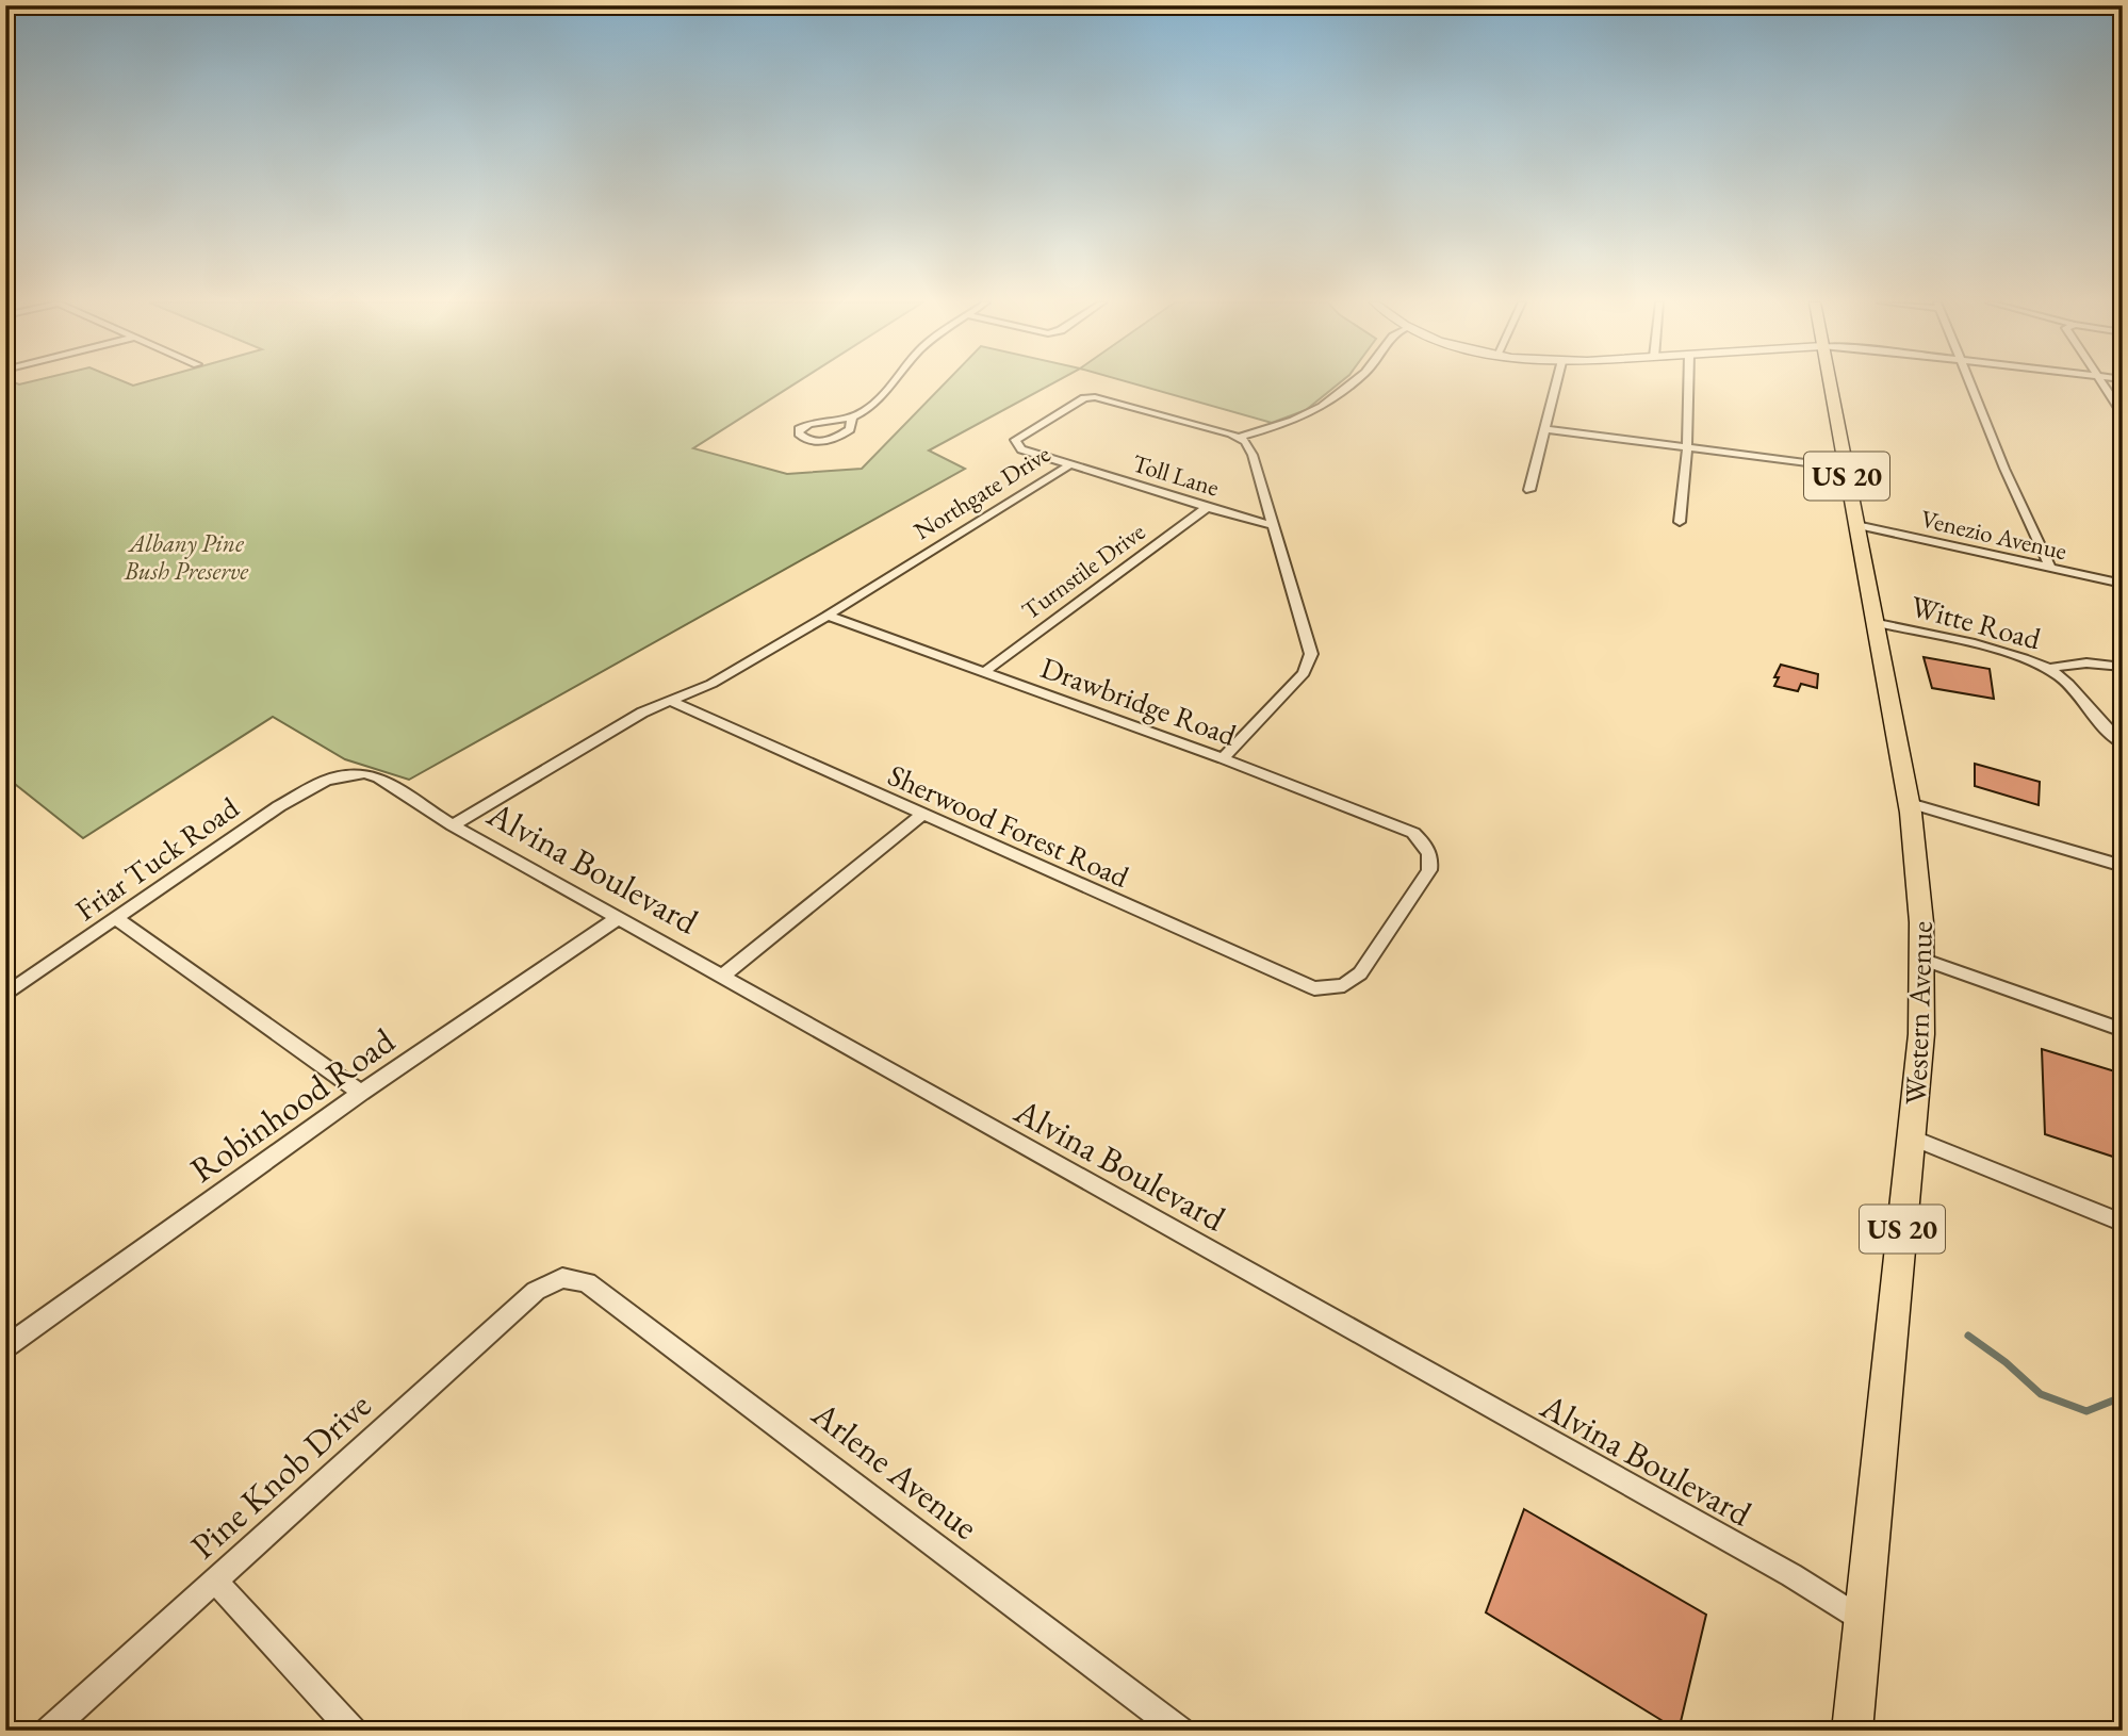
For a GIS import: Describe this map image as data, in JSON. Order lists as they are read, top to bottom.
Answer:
{
  "streets": {
    "main road": ["US 20", "Western Avenue"],
    "street": [
      "Toll Lane",
      "Northgate Drive",
      "Venezio Avenue",
      "Turnstile Drive",
      "Witte Road",
      "Drawbridge Road",
      "Sherwood Forest Road",
      "Friar Tuck Road",
      "Alvina Boulevard",
      "Robinhood Road",
      "Arlene Avenue",
      "Pine Knob Drive"
    ]
  },
  "crossings": [
    ["Toll Lane", "Northgate Drive"],
    ["Toll Lane", "Turnstile Drive"],
    ["Northgate Drive", "Drawbridge Road"],
    ["Northgate Drive", "Sherwood Forest Road"],
    ["Northgate Drive", "Alvina Boulevard"],
    ["Venezio Avenue", "Western Avenue"],
    ["Turnstile Drive", "Drawbridge Road"],
    ["Witte Road", "Western Avenue"],
    ["Drawbridge Road", "Sherwood Forest Road"],
    ["Friar Tuck Road", "Alvina Boulevard"],
    ["Alvina Boulevard", "Western Avenue"],
    ["Alvina Boulevard", "Robinhood Road"],
    ["Arlene Avenue", "Pine Knob Drive"]
  ],
  "parks": ["Albany Pine Bush Preserve"]
}
